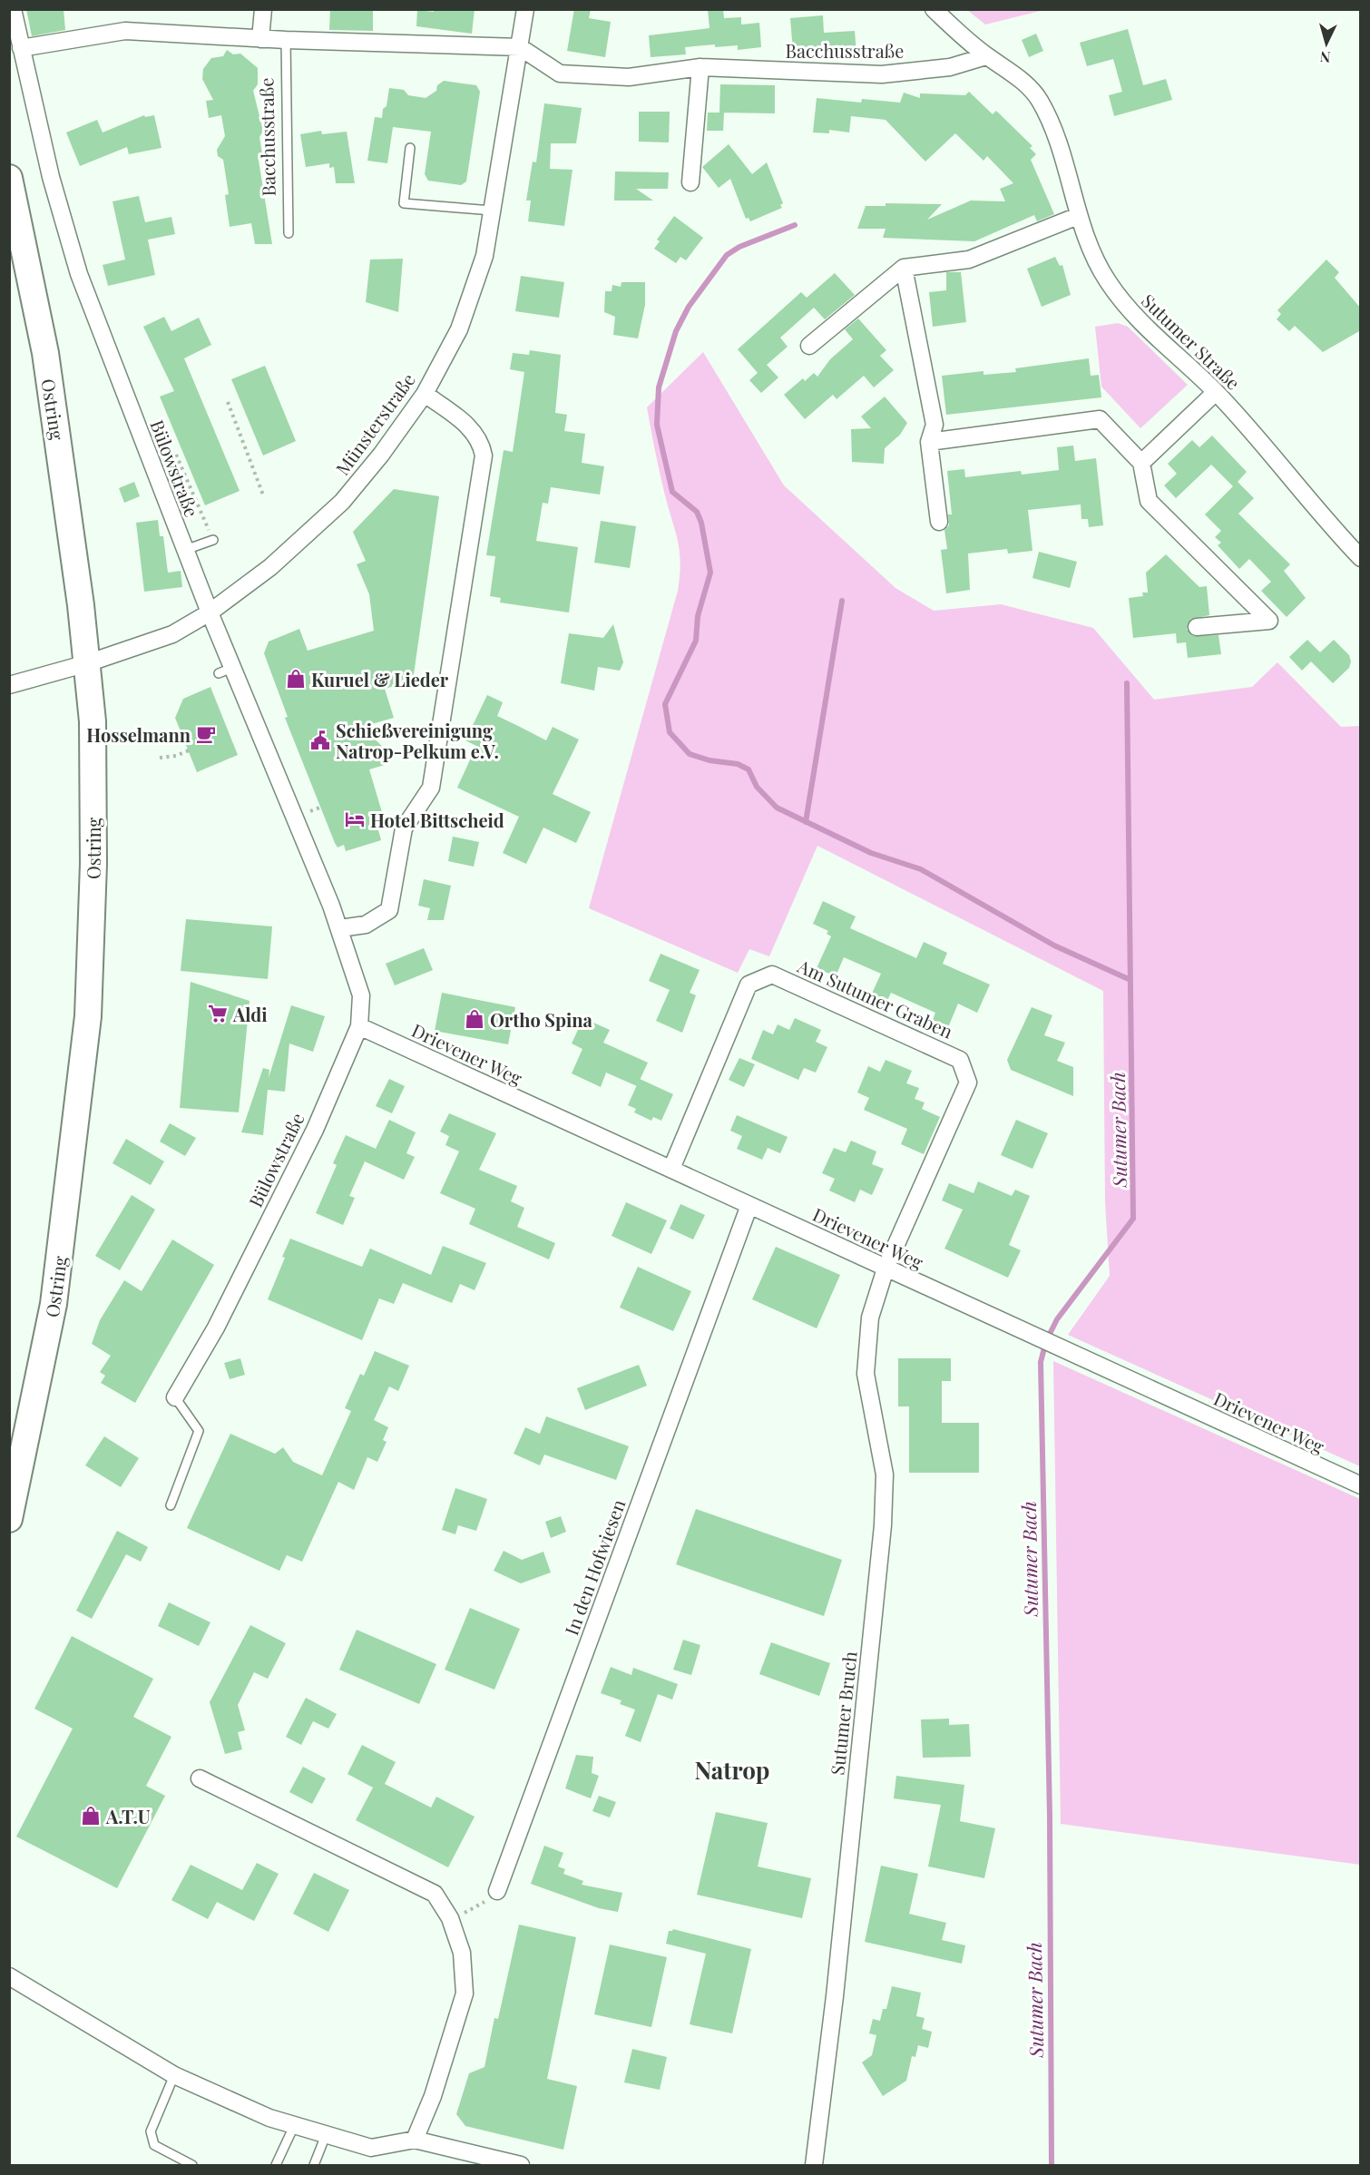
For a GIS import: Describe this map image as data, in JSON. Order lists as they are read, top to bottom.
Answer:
{
  "streets": {
    "main road": ["Ostring"],
    "street": [
      "Bacchusstraße",
      "Sutumer Straße",
      "Münsterstraße",
      "Bülowstraße",
      "Am Sutumer Graben",
      "Drievener Weg",
      "In den Hofwiesen",
      "Sutumer Bruch"
    ]
  },
  "crossings": [
    ["Bacchusstraße", "Sutumer Straße"],
    ["Bacchusstraße", "Münsterstraße"],
    ["Ostring", "Münsterstraße"],
    ["Münsterstraße", "Bülowstraße"],
    ["Bülowstraße", "Drievener Weg"],
    ["Am Sutumer Graben", "Drievener Weg"],
    ["Am Sutumer Graben", "Sutumer Bruch"],
    ["Drievener Weg", "In den Hofwiesen"],
    ["Drievener Weg", "Sutumer Bruch"]
  ],
  "districts": ["Natrop"],
  "water": ["Sutumer Bach"],
  "places": {
    "shop": ["Kuruel & Lieder", "Ortho Spina", "A.T.U"],
    "cafe": ["Hosselmann"],
    "public building": ["Schießvereinigung Natrop-Pelkum e.V."],
    "hotel": ["Hotel Bittscheid"],
    "supermarket": ["Aldi"]
  },
  "north": "bottom"
}
